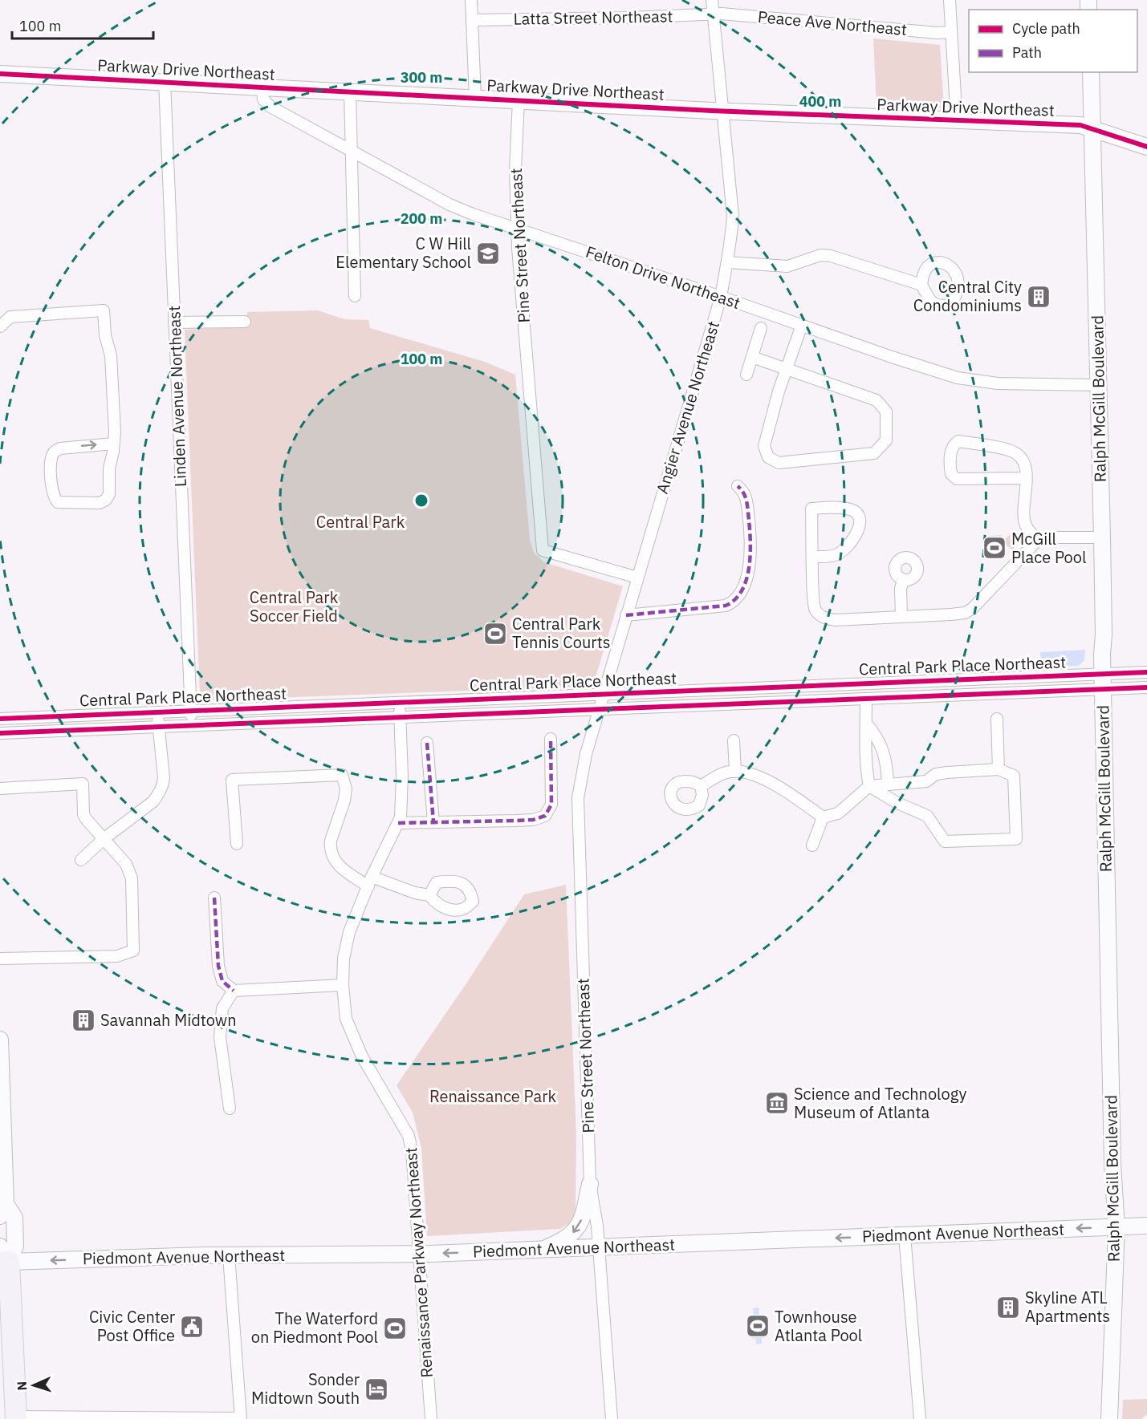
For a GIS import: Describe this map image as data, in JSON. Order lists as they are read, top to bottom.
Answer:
{
  "streets": {
    "main road": ["Parkway Drive Northeast", "Ralph McGill Boulevard", "Piedmont Avenue Northeast"],
    "street": [
      "Latta Street Northeast",
      "Peace Ave Northeast",
      "Pine Street Northeast",
      "Felton Drive Northeast",
      "Linden Avenue Northeast",
      "Angier Avenue Northeast",
      "Central Park Place Northeast",
      "Renaissance Parkway Northeast"
    ]
  },
  "crossings": [
    ["Latta Street Northeast", "Peace Ave Northeast"],
    ["Latta Street Northeast", "Angier Avenue Northeast"],
    ["Peace Ave Northeast", "Angier Avenue Northeast"],
    ["Parkway Drive Northeast", "Pine Street Northeast"],
    ["Parkway Drive Northeast", "Felton Drive Northeast"],
    ["Parkway Drive Northeast", "Linden Avenue Northeast"],
    ["Parkway Drive Northeast", "Ralph McGill Boulevard"],
    ["Parkway Drive Northeast", "Angier Avenue Northeast"],
    ["Pine Street Northeast", "Felton Drive Northeast"],
    ["Pine Street Northeast", "Angier Avenue Northeast"],
    ["Pine Street Northeast", "Central Park Place Northeast"],
    ["Pine Street Northeast", "Piedmont Avenue Northeast"],
    ["Felton Drive Northeast", "Ralph McGill Boulevard"],
    ["Felton Drive Northeast", "Angier Avenue Northeast"],
    ["Linden Avenue Northeast", "Central Park Place Northeast"],
    ["Ralph McGill Boulevard", "Central Park Place Northeast"],
    ["Ralph McGill Boulevard", "Piedmont Avenue Northeast"],
    ["Angier Avenue Northeast", "Central Park Place Northeast"],
    ["Central Park Place Northeast", "Renaissance Parkway Northeast"],
    ["Piedmont Avenue Northeast", "Renaissance Parkway Northeast"]
  ],
  "one_way": ["Piedmont Avenue Northeast"],
  "parks": ["Central Park", "Central Park Soccer Field", "Renaissance Park"],
  "places": {
    "school or university": ["C W Hill Elementary School"],
    "building": ["Central City Condominiums", "Savannah Midtown", "Skyline ATL Apartments"],
    "sports": [
      "McGill Place Pool",
      "Central Park Tennis Courts",
      "Townhouse Atlanta Pool",
      "The Waterford on Piedmont Pool"
    ],
    "museum": ["Science and Technology Museum of Atlanta"],
    "public building": ["Civic Center Post Office"],
    "hotel": ["Sonder Midtown South"]
  },
  "legend": ["Cycle path", "Path"],
  "scale_bar": "100 m",
  "north": "left",
  "rings": [
    "300 m",
    "400 m",
    "200 m",
    "100 m"
  ]
}
